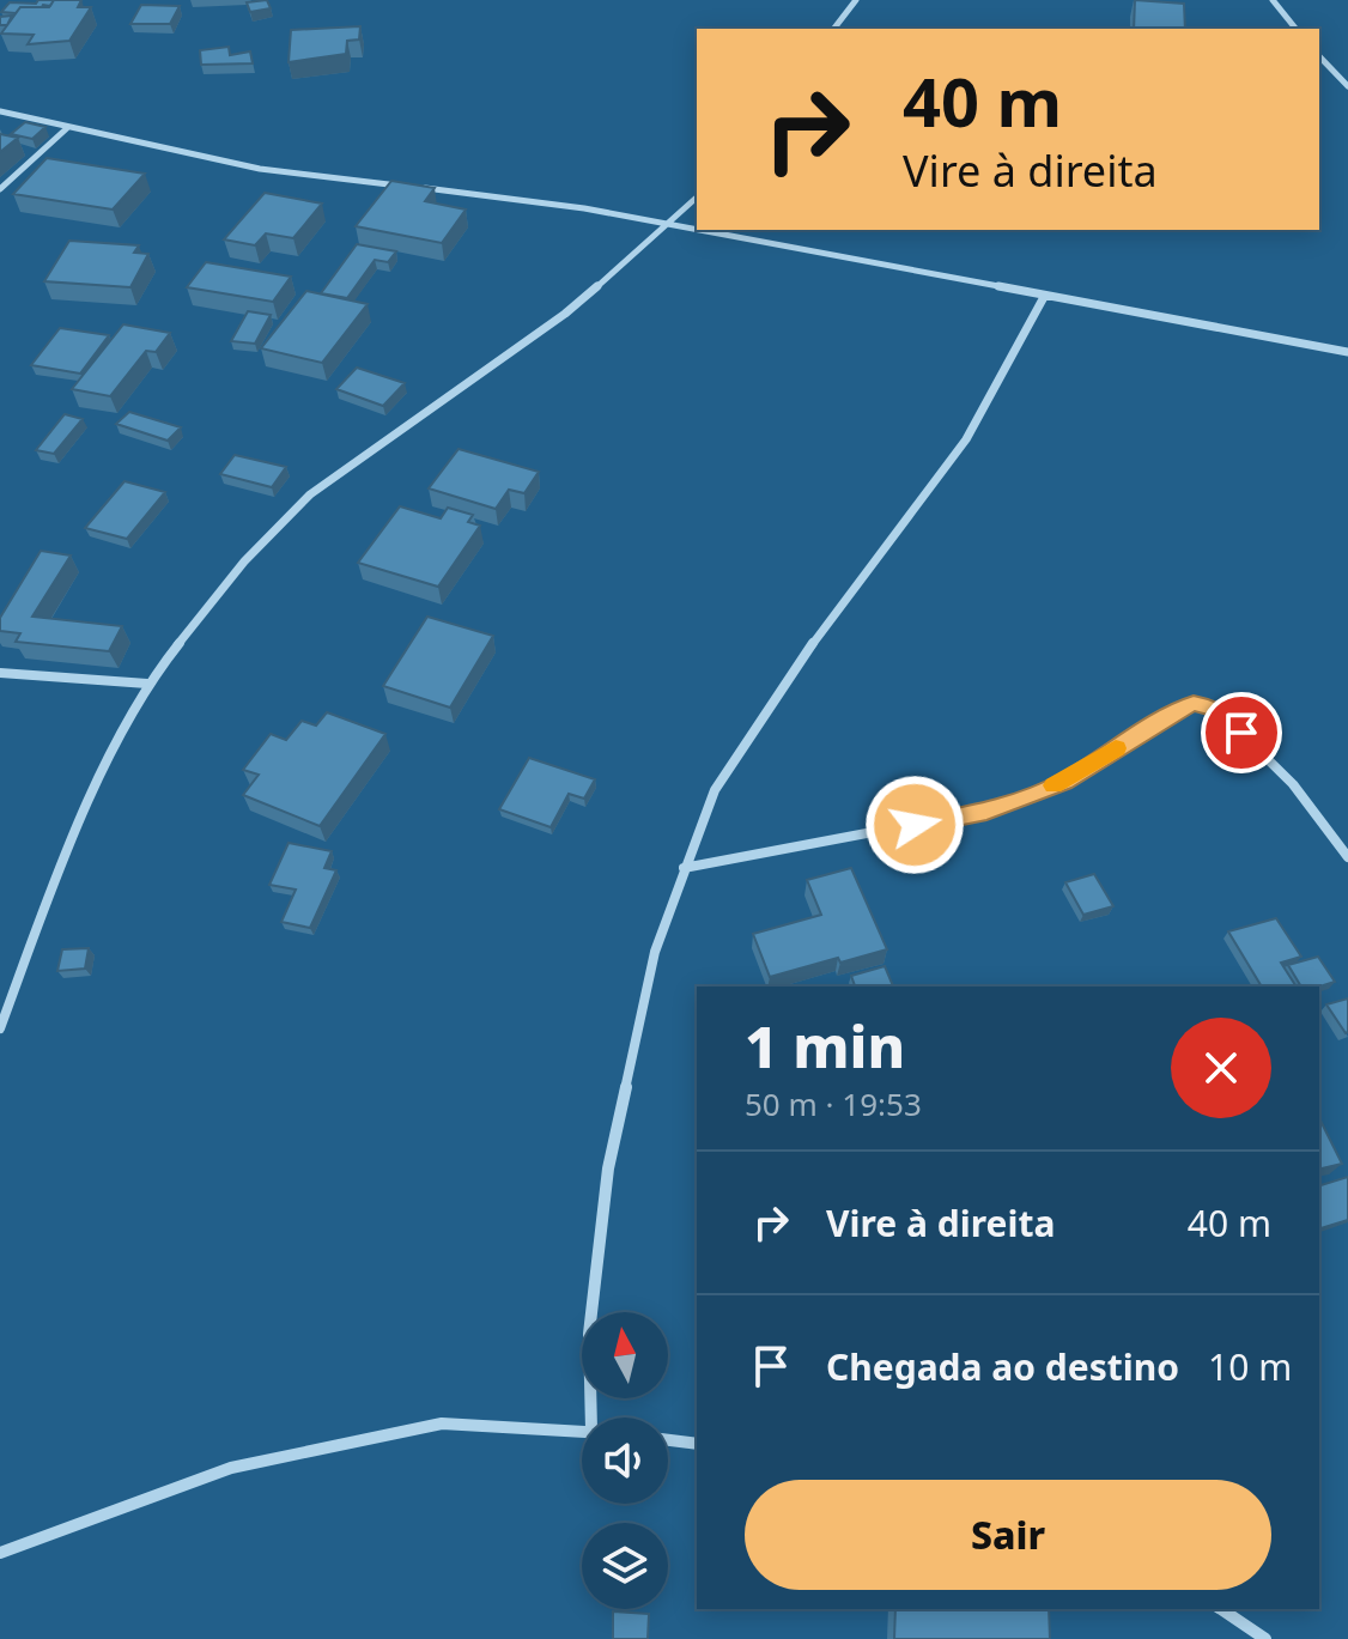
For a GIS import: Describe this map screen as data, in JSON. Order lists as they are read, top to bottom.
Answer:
{
  "north": "top",
  "page": {
    "turn": ["40 m", "Vire à direita"],
    "heading": ["1 min", "50 m · 19:53"],
    "list": [
      {
        "name": "Vire à direita",
        "value": "40 m"
      },
      {
        "name": "Chegada ao destino",
        "value": "10 m"
      }
    ],
    "buttons": "Sair"
  }
}
